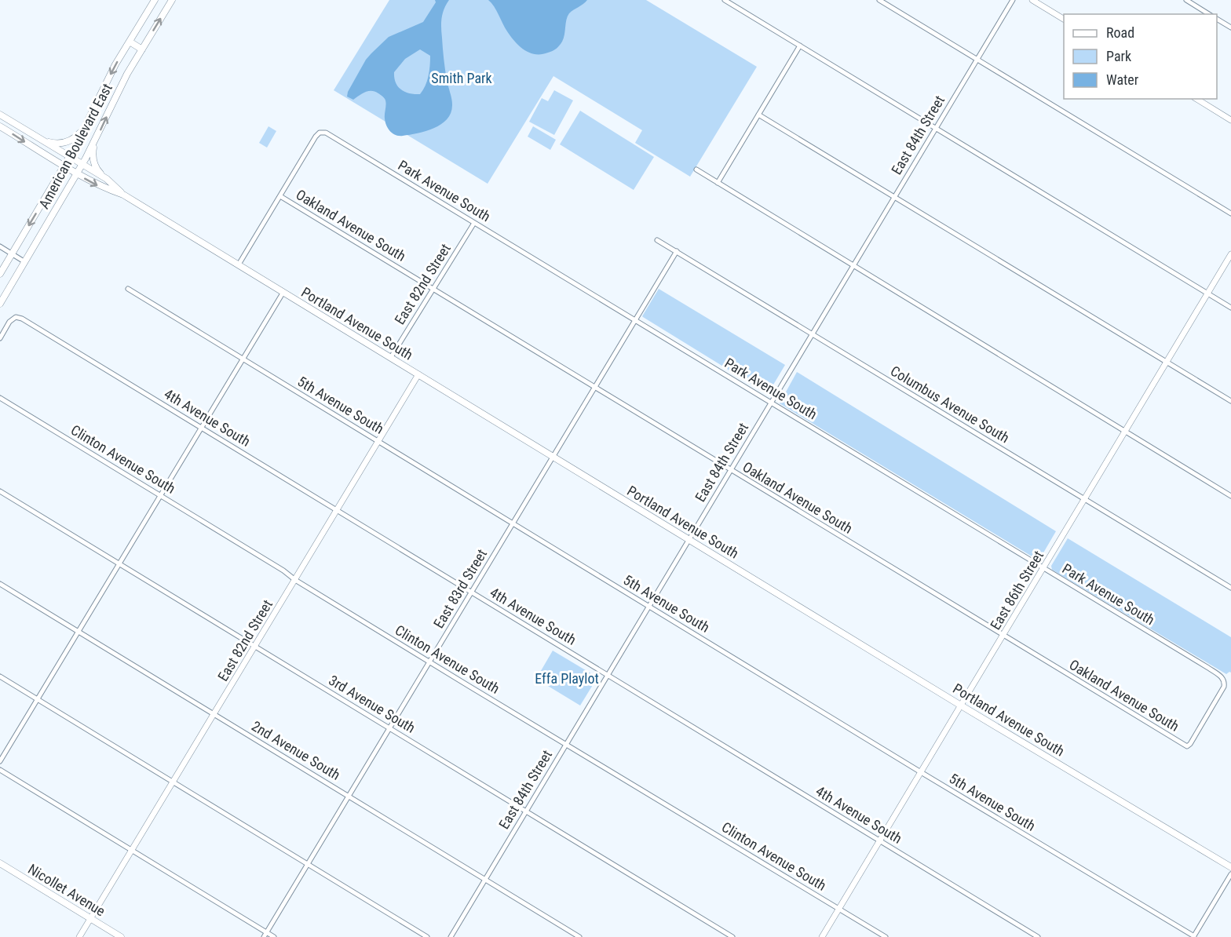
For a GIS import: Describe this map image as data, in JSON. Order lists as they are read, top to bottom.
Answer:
{
  "streets": {
    "main road": ["American Boulevard East", "Portland Avenue South", "Nicollet Avenue"],
    "street": [
      "East 84th Street",
      "Park Avenue South",
      "Oakland Avenue South",
      "East 82nd Street",
      "Columbus Avenue South",
      "5th Avenue South",
      "4th Avenue South",
      "Clinton Avenue South",
      "East 83rd Street",
      "East 86th Street",
      "3rd Avenue South",
      "2nd Avenue South"
    ]
  },
  "crossings": [
    ["East 84th Street", "Park Avenue South"],
    ["East 84th Street", "Oakland Avenue South"],
    ["East 84th Street", "Portland Avenue South"],
    ["East 84th Street", "Columbus Avenue South"],
    ["East 84th Street", "5th Avenue South"],
    ["East 84th Street", "4th Avenue South"],
    ["East 84th Street", "Clinton Avenue South"],
    ["East 84th Street", "3rd Avenue South"],
    ["East 84th Street", "2nd Avenue South"],
    ["American Boulevard East", "Portland Avenue South"],
    ["Park Avenue South", "Oakland Avenue South"],
    ["Park Avenue South", "East 82nd Street"],
    ["Park Avenue South", "East 83rd Street"],
    ["Park Avenue South", "East 86th Street"],
    ["Oakland Avenue South", "East 82nd Street"],
    ["Oakland Avenue South", "East 83rd Street"],
    ["Oakland Avenue South", "East 86th Street"],
    ["East 82nd Street", "Portland Avenue South"],
    ["East 82nd Street", "5th Avenue South"],
    ["East 82nd Street", "4th Avenue South"],
    ["East 82nd Street", "Clinton Avenue South"],
    ["East 82nd Street", "3rd Avenue South"],
    ["East 82nd Street", "2nd Avenue South"],
    ["East 82nd Street", "Nicollet Avenue"],
    ["Portland Avenue South", "East 83rd Street"],
    ["Portland Avenue South", "East 86th Street"],
    ["Columbus Avenue South", "East 83rd Street"],
    ["Columbus Avenue South", "East 86th Street"],
    ["5th Avenue South", "East 83rd Street"],
    ["5th Avenue South", "East 86th Street"],
    ["4th Avenue South", "East 83rd Street"],
    ["4th Avenue South", "East 86th Street"],
    ["Clinton Avenue South", "East 83rd Street"],
    ["Clinton Avenue South", "East 86th Street"],
    ["East 83rd Street", "3rd Avenue South"],
    ["East 83rd Street", "2nd Avenue South"]
  ],
  "parks": ["Smith Park", "Effa Playlot"],
  "legend": ["Road", "Park", "Water"]
}
